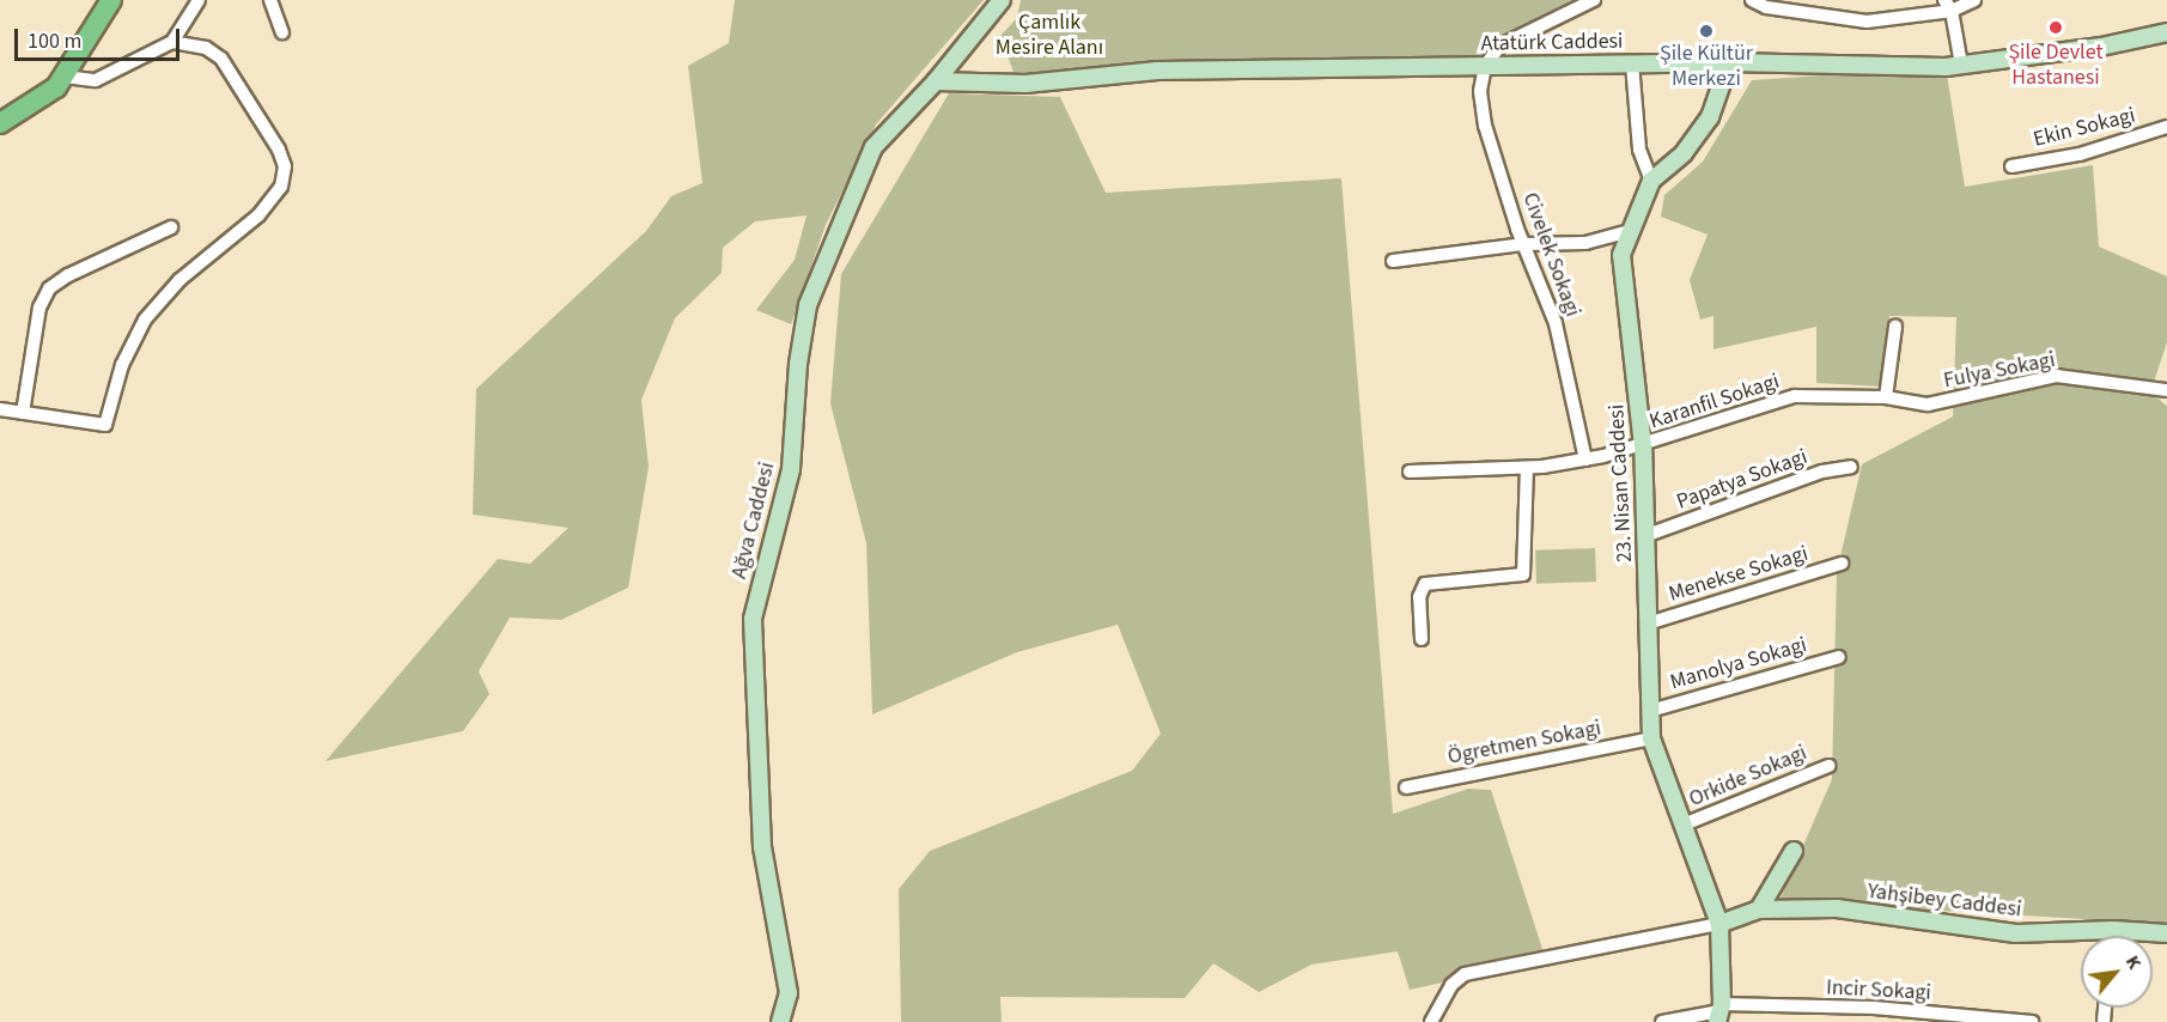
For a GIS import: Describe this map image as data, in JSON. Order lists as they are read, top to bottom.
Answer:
{
  "streets": {
    "street": [
      "Atatürk Caddesi",
      "Ekin Sokagi",
      "Civelek Sokagi",
      "Fulya Sokagi",
      "Karanfil Sokagi",
      "Papatya Sokagi",
      "23. Nisan Caddesi",
      "Ağva Caddesi",
      "Menekse Sokagi",
      "Manolya Sokagi",
      "Ögretmen Sokagi",
      "Orkide Sokagi",
      "Yahşibey Caddesi",
      "Incir Sokagi"
    ]
  },
  "crossings": [
    ["Atatürk Caddesi", "Civelek Sokagi"],
    ["Atatürk Caddesi", "23. Nisan Caddesi"],
    ["Atatürk Caddesi", "Ağva Caddesi"],
    ["Civelek Sokagi", "Karanfil Sokagi"],
    ["Fulya Sokagi", "Karanfil Sokagi"],
    ["Karanfil Sokagi", "23. Nisan Caddesi"],
    ["Papatya Sokagi", "23. Nisan Caddesi"],
    ["23. Nisan Caddesi", "Menekse Sokagi"],
    ["23. Nisan Caddesi", "Manolya Sokagi"],
    ["23. Nisan Caddesi", "Ögretmen Sokagi"],
    ["23. Nisan Caddesi", "Orkide Sokagi"],
    ["23. Nisan Caddesi", "Yahşibey Caddesi"],
    ["23. Nisan Caddesi", "Incir Sokagi"]
  ],
  "parks": ["Çamlık Mesire Alanı"],
  "places": ["Şile Devlet Hastanesi", "Şile Kültür Merkezi"],
  "scale_bar": "100 m",
  "north": "top right"
}
